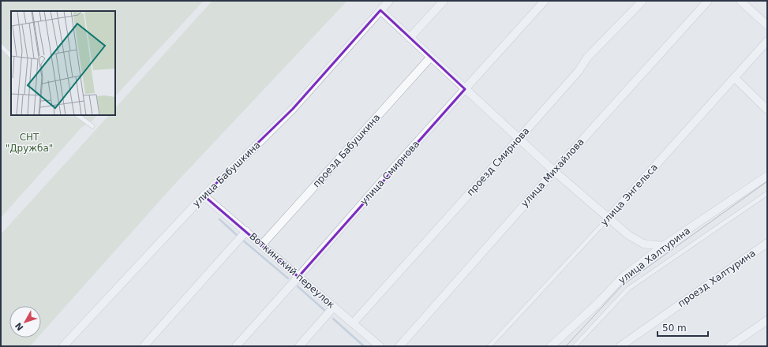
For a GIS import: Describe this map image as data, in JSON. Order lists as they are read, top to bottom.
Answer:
{
  "streets": {
    "street": [
      "проезд Бабушкина",
      "проезд Смирнова",
      "улица Смирнова",
      "улица Михайлова",
      "улица Бабушкина",
      "улица Энгельса",
      "улица Халтурина",
      "Воткинский переулок",
      "проезд Халтурина"
    ]
  },
  "crossings": [
    ["проезд Бабушкина", "Воткинский переулок"],
    ["проезд Смирнова", "Воткинский переулок"],
    ["улица Смирнова", "Воткинский переулок"],
    ["улица Бабушкина", "Воткинский переулок"]
  ],
  "parks": ["СНТ \"Дружба\""],
  "scale_bar": "50 m",
  "north": "bottom left"
}
